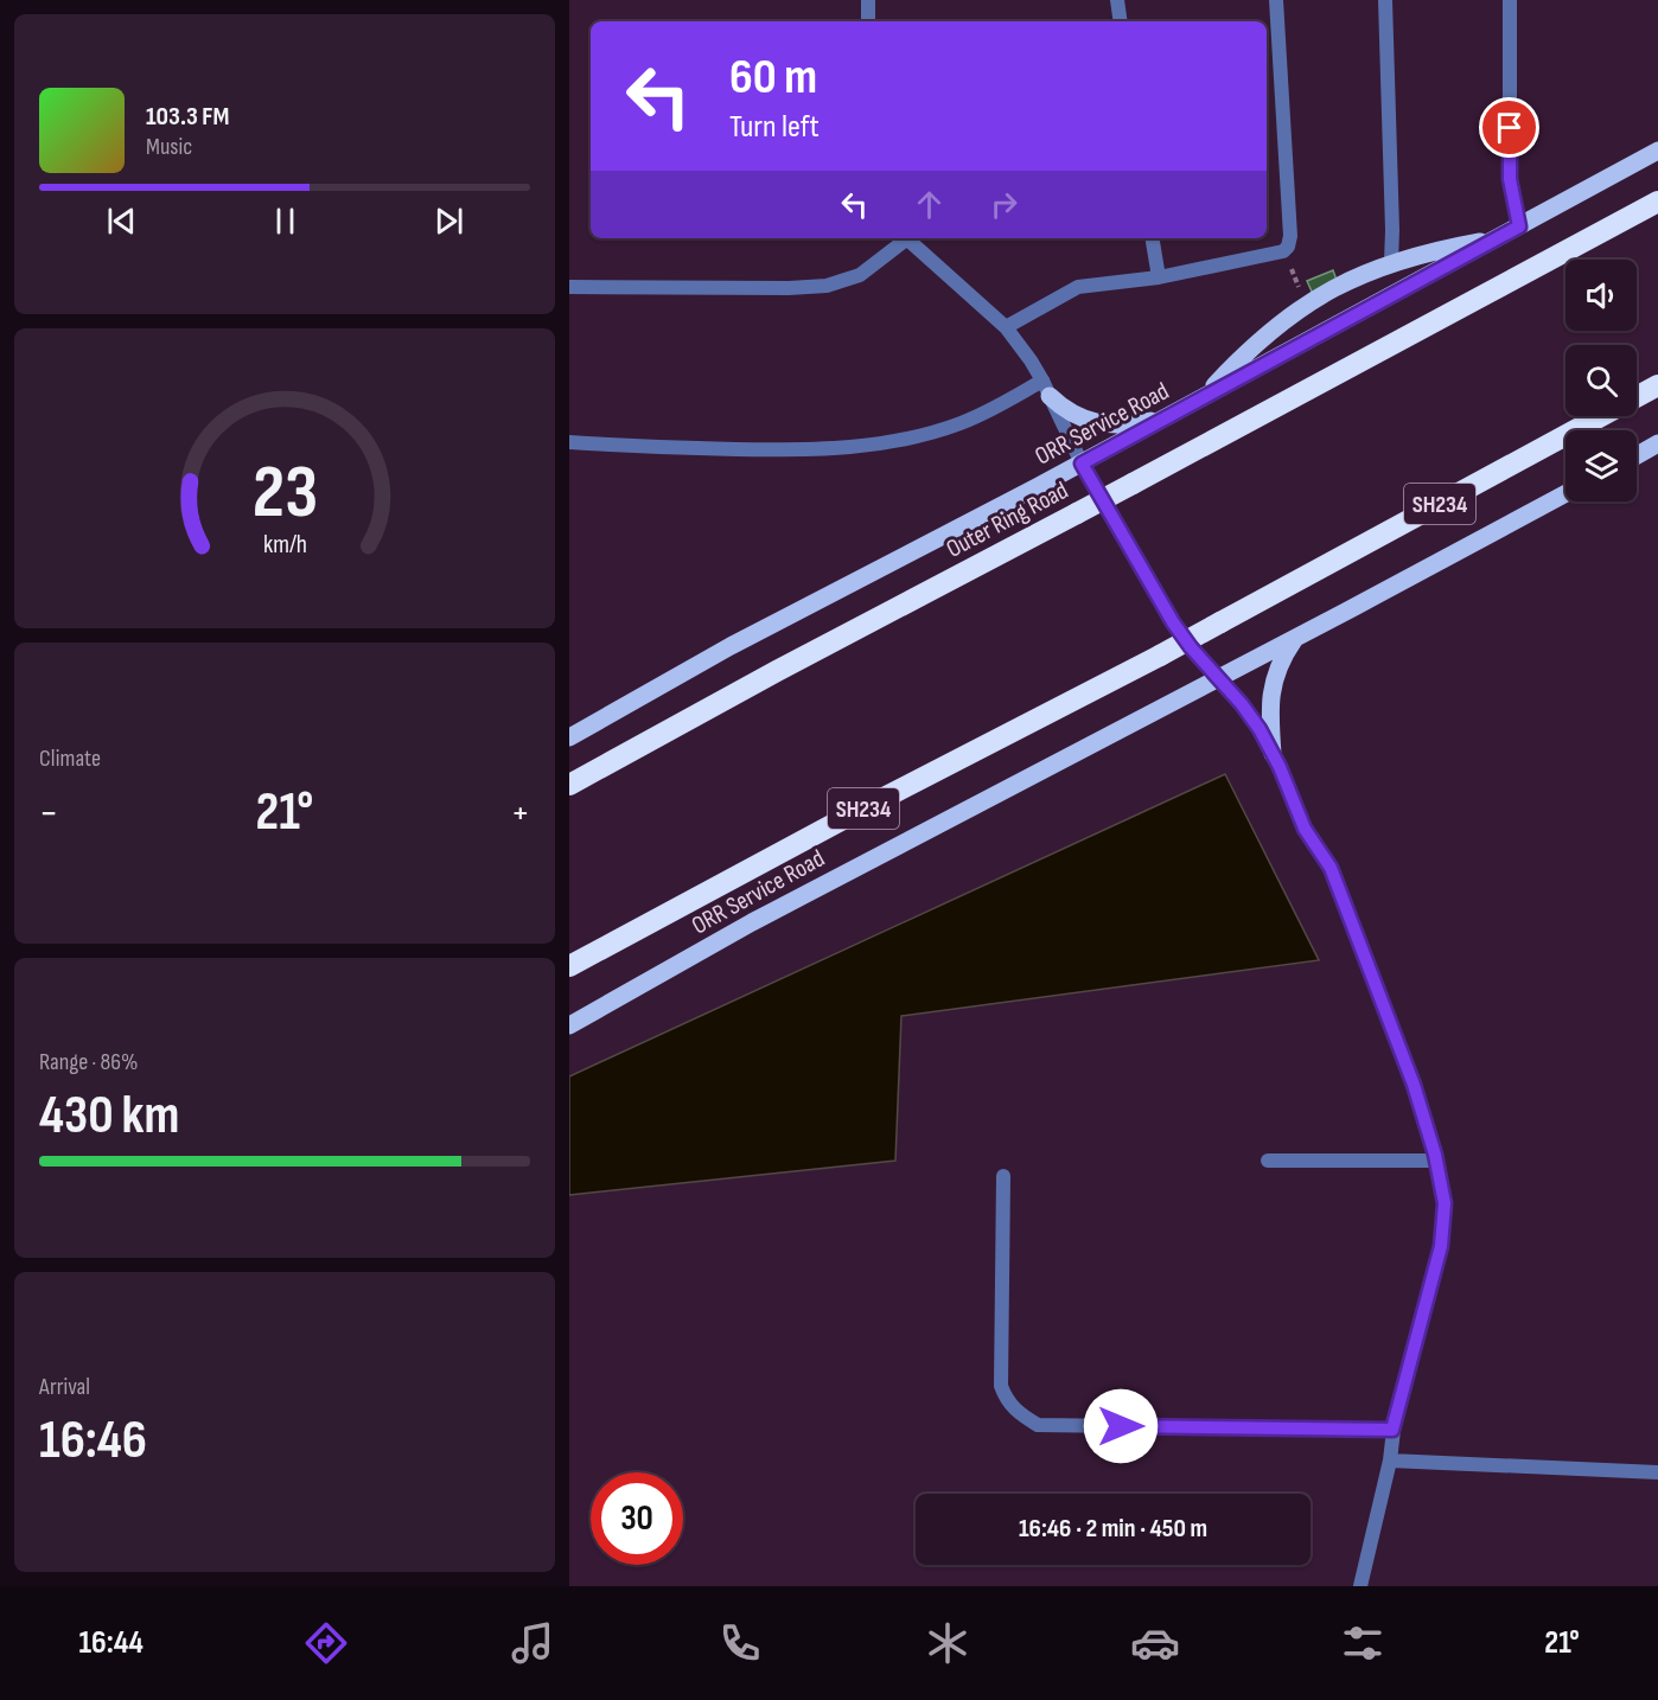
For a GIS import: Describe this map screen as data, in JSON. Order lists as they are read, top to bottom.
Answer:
{
  "streets": {
    "highway": ["SH234", "Outer Ring Road"],
    "main road": ["ORR Service Road"]
  },
  "page": {
    "turn": ["60 m", "Turn left"],
    "song": ["103.3 FM", "Music"],
    "tile": [
      "Climate",
      ["Range · 86%", "430 km"],
      ["Arrival", "16:46"]
    ],
    "heat": ["−", "21°", "+"],
    "limit": "30",
    "trip": "16:46 · 2 min · 450 m",
    "tabs": ["16:44", "21°"],
    "gauge": ["23", "km/h"]
  }
}
